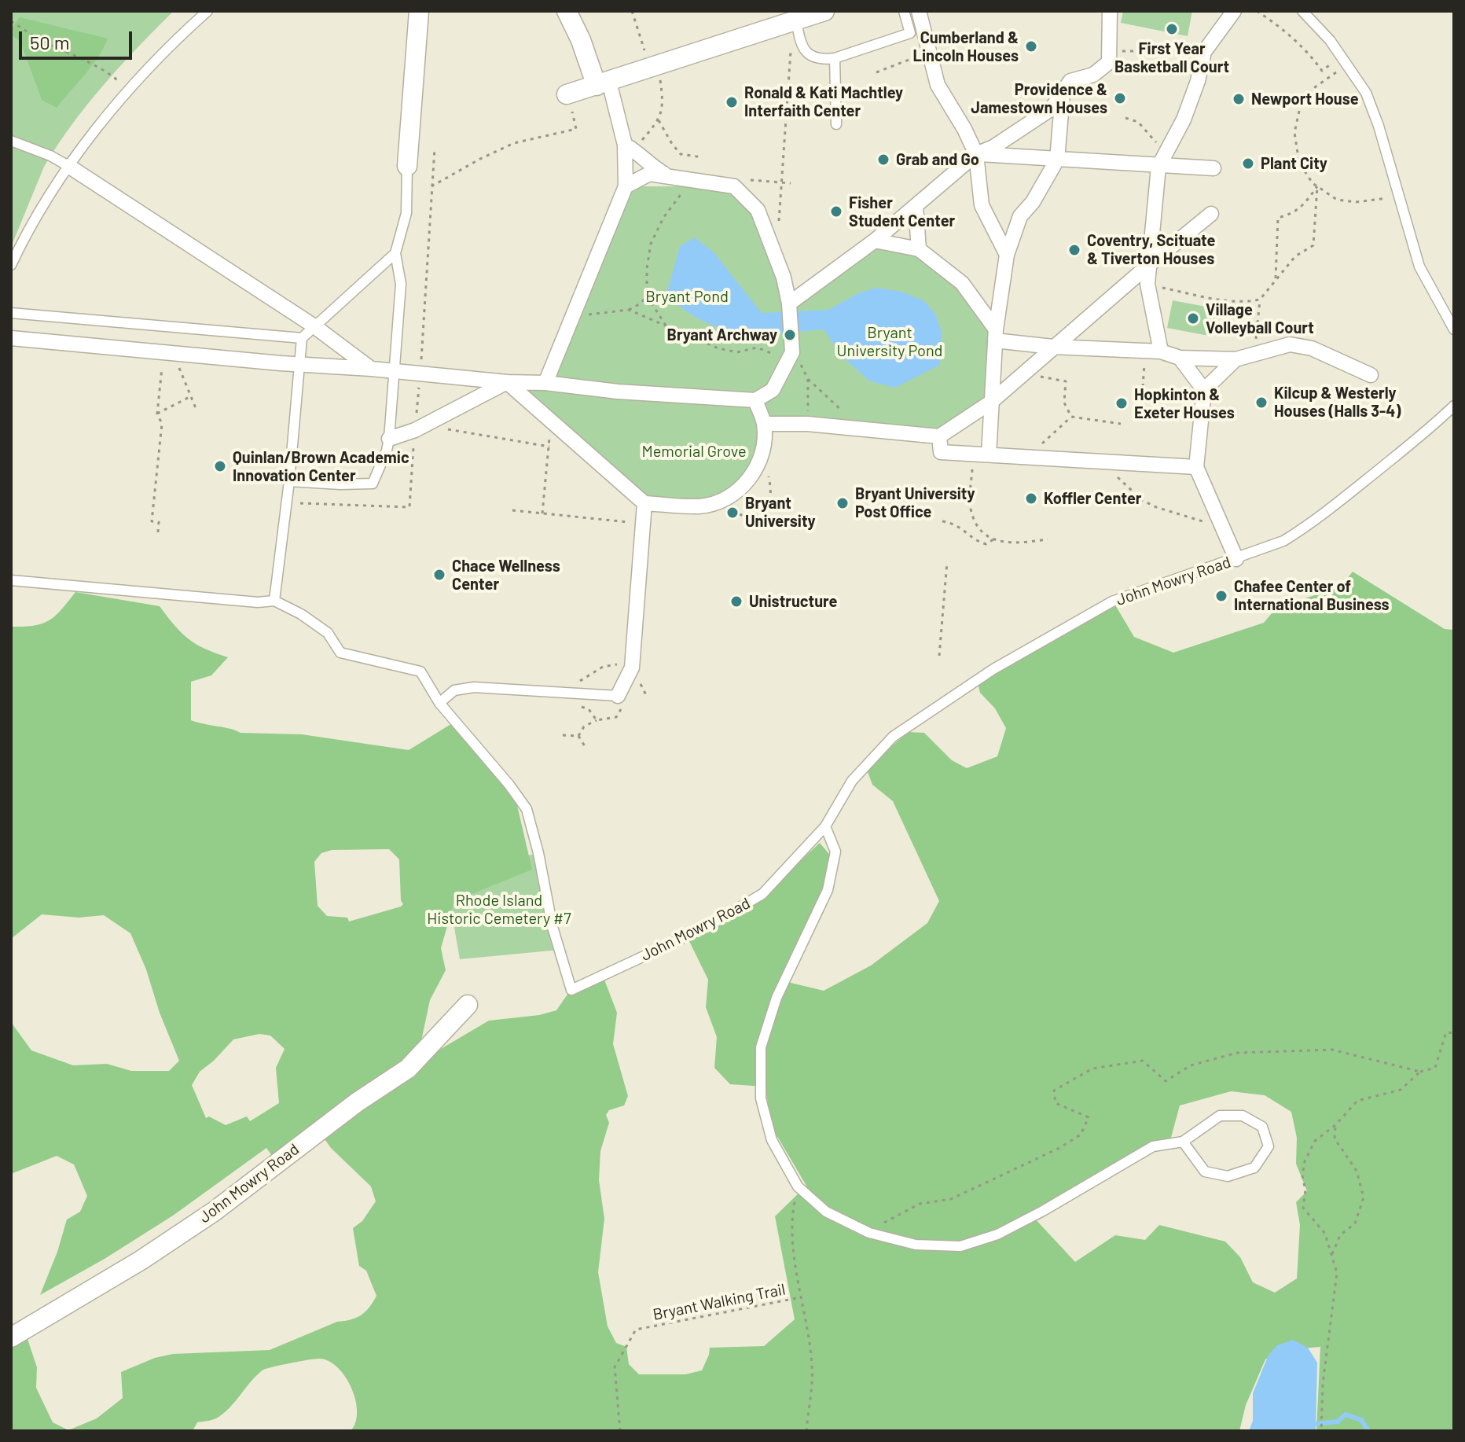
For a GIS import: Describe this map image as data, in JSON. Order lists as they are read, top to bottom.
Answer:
{
  "streets": {
    "street": ["John Mowry Road"],
    "path": ["Bryant Walking Trail"]
  },
  "parks": [
    "Bryant Pond",
    "Bryant University Pond",
    "Memorial Grove",
    "Rhode Island Historic Cemetery #7"
  ],
  "places": [
    "First Year Basketball Court",
    "Cumberland & Lincoln Houses",
    "Providence & Jamestown Houses",
    "Newport House",
    "Ronald & Kati Machtley Interfaith Center",
    "Grab and Go",
    "Plant City",
    "Fisher Student Center",
    "Coventry, Scituate & Tiverton Houses",
    "Village Volleyball Court",
    "Bryant Archway",
    "Kilcup & Westerly Houses (Halls 3-4)",
    "Hopkinton & Exeter Houses",
    "Quinlan/Brown Academic Innovation Center",
    "Koffler Center",
    "Bryant University Post Office",
    "Bryant University",
    "Chace Wellness Center",
    "Chafee Center of International Business",
    "Unistructure"
  ],
  "scale_bar": "50 m"
}
